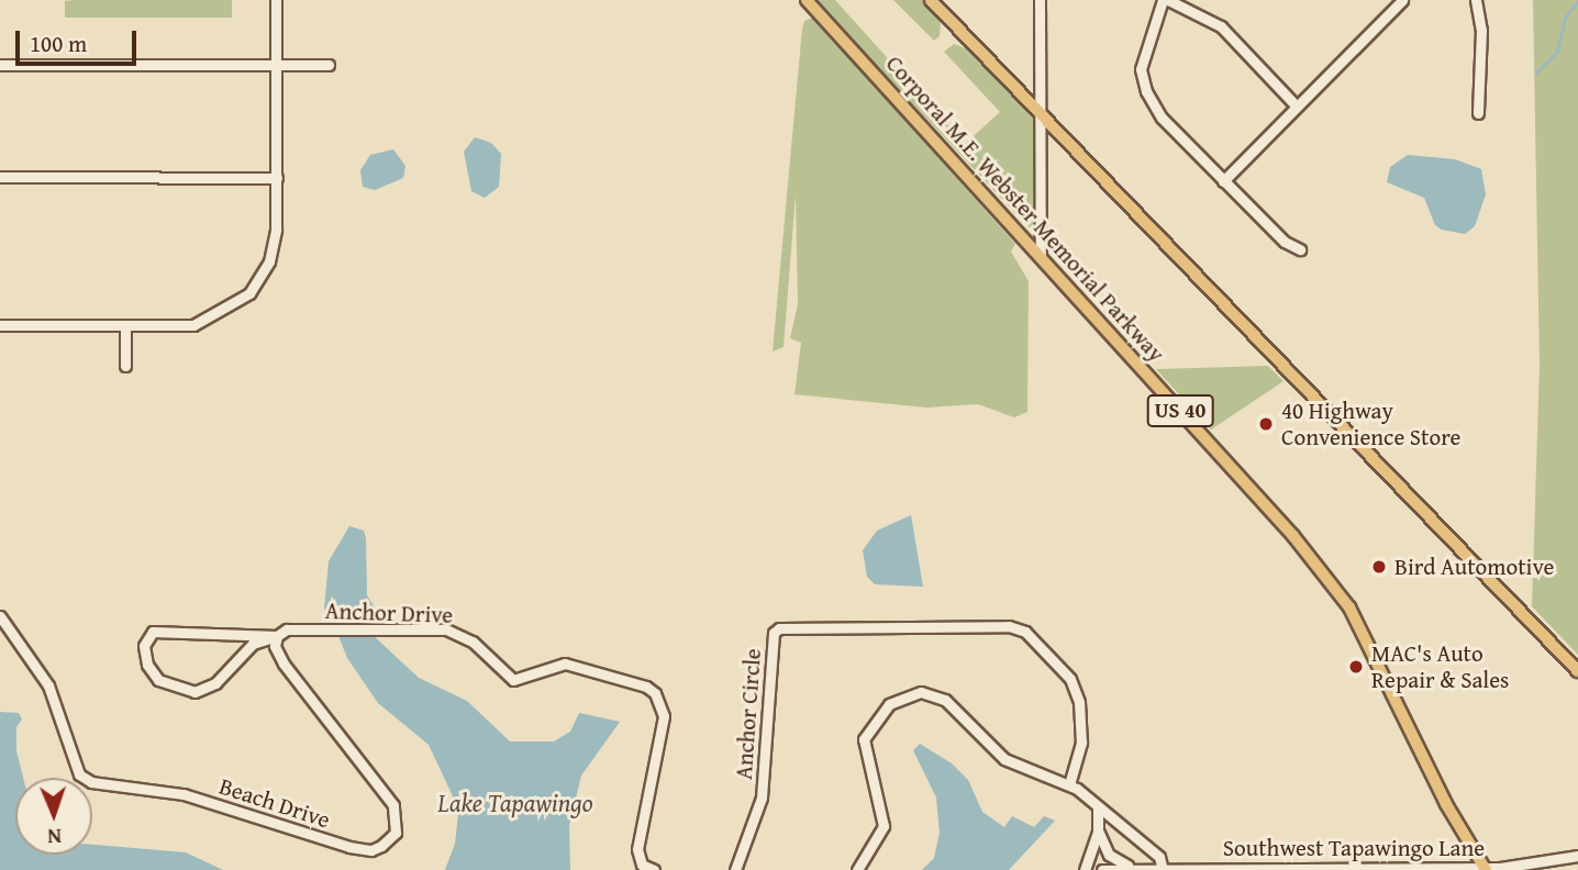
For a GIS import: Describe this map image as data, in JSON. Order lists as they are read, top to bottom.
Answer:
{
  "streets": {
    "main road": ["Corporal M.E. Webster Memorial Parkway", "US 40"],
    "street": [
      "Anchor Drive",
      "Anchor Circle",
      "Beach Drive",
      "Southwest Tapawingo Lane"
    ]
  },
  "crossings": [
    ["Corporal M.E. Webster Memorial Parkway", "Southwest Tapawingo Lane"],
    ["Anchor Drive", "Beach Drive"]
  ],
  "water": ["Lake Tapawingo"],
  "places": ["40 Highway Convenience Store", "Bird Automotive", "MAC's Auto Repair & Sales"],
  "scale_bar": "100 m",
  "north": "bottom"
}
